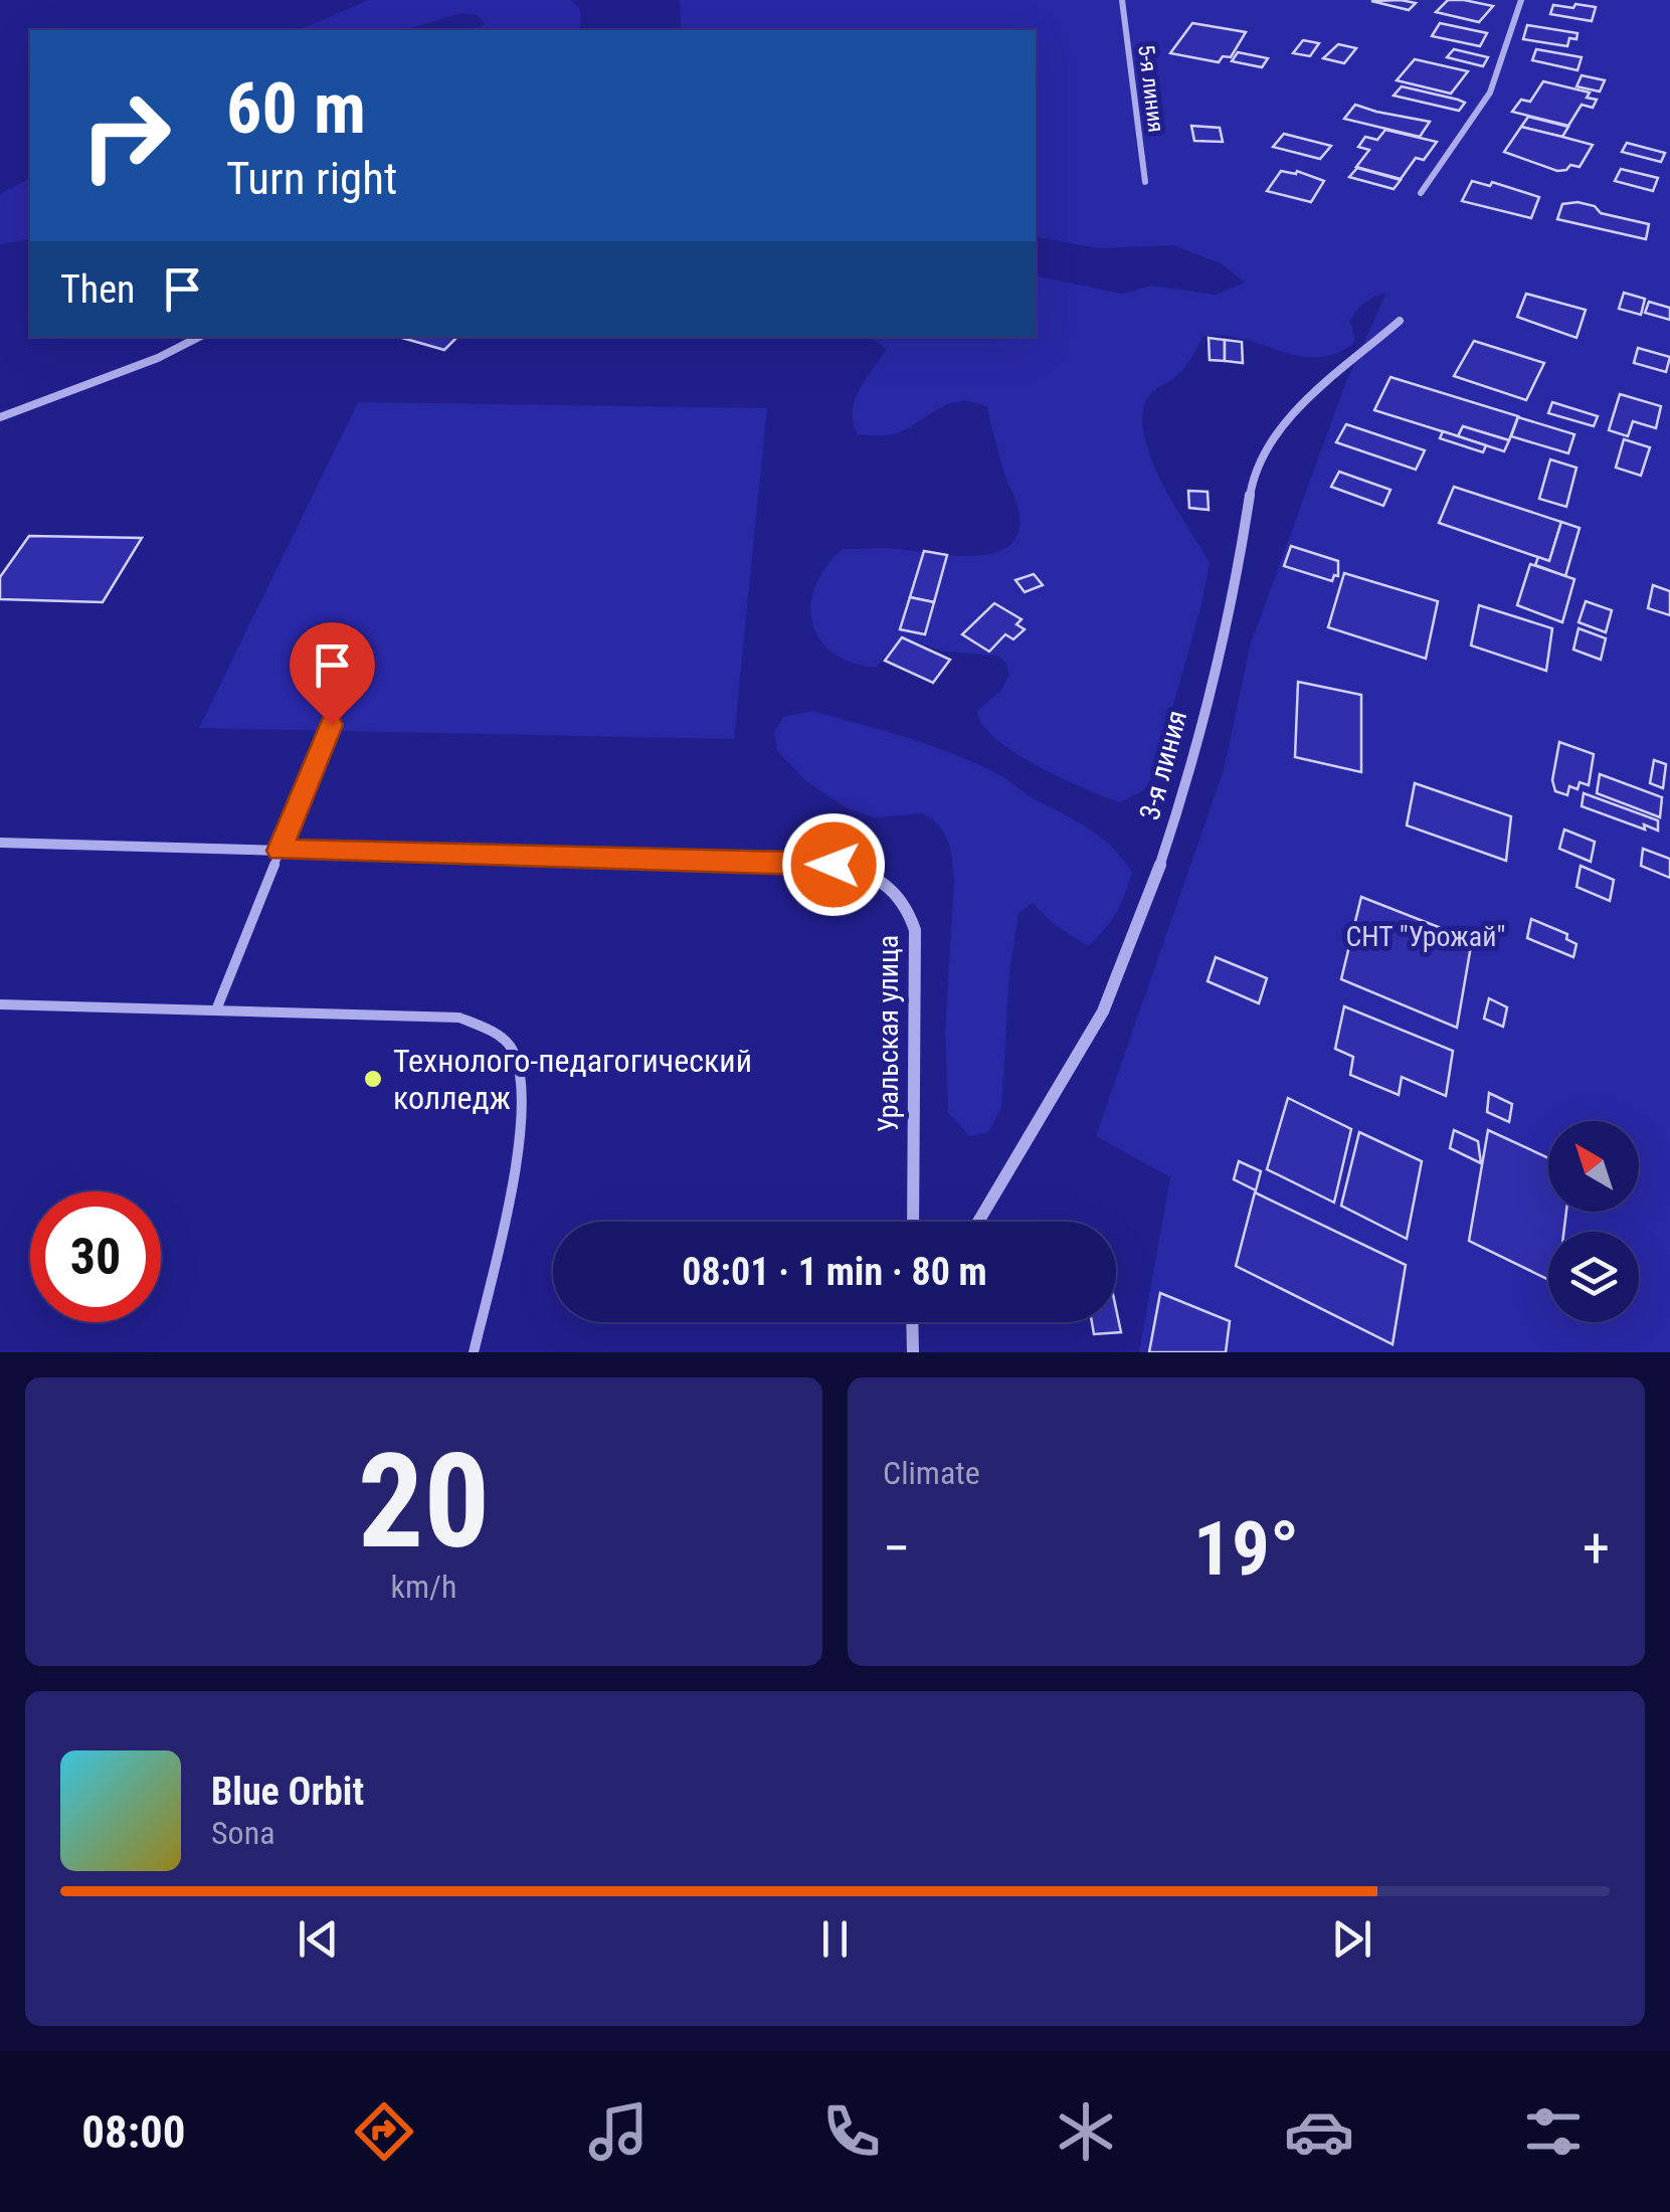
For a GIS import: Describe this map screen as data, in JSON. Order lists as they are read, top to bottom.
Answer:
{
  "streets": {
    "street": ["5-я линия", "3-я линия", "Уральская улица"]
  },
  "parks": ["СНТ \"Урожай\""],
  "places": ["Технолого-педагогический колледж"],
  "north": "top left",
  "page": {
    "turn": ["60 m", "Turn right"],
    "then": "Then",
    "limit": "30",
    "trip": "08:01 · 1 min · 80 m",
    "tile": [
      ["20", "km/h"],
      "Climate"
    ],
    "heat": ["−", "19°", "+"],
    "song": ["Blue Orbit", "Sona"],
    "tabs": "08:00"
  }
}
